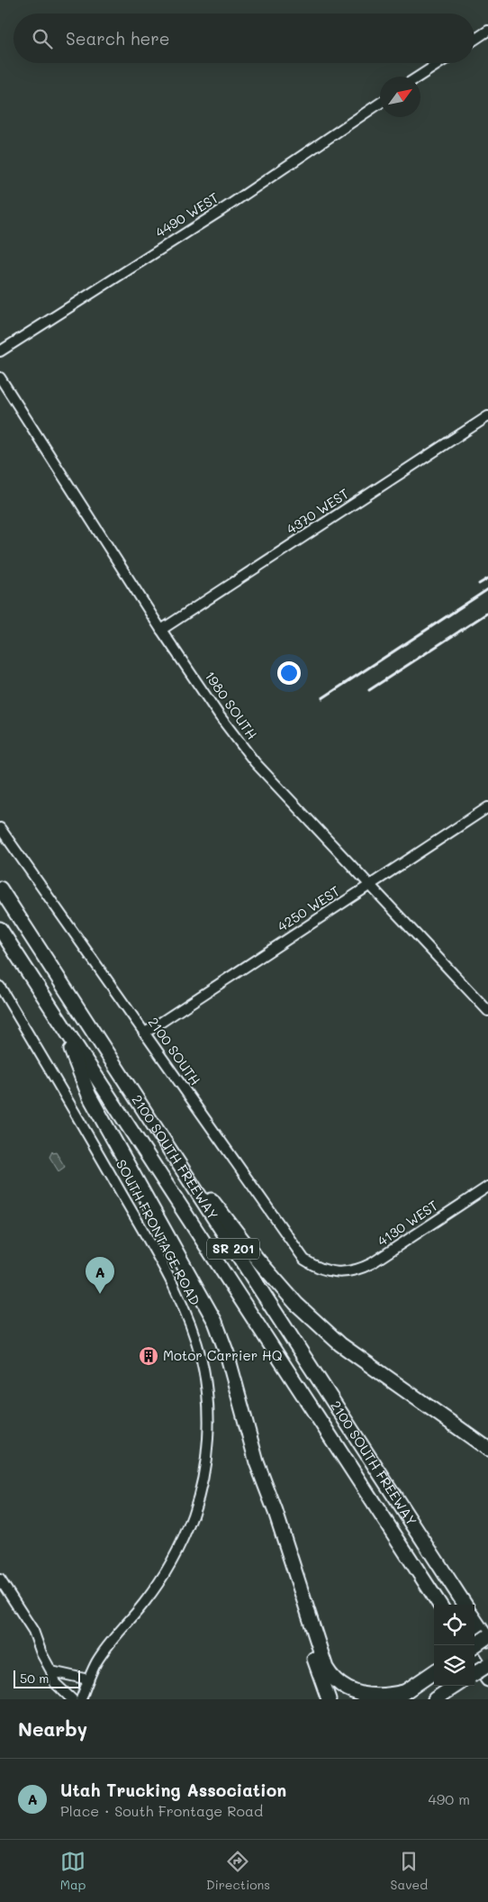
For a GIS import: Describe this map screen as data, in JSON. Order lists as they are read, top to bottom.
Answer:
{
  "streets": {
    "highway": ["2100 SOUTH FREEWAY", "SR 201"],
    "street": [
      "4490 WEST",
      "4370 WEST",
      "1980 SOUTH",
      "4250 WEST",
      "2100 SOUTH",
      "4130 WEST",
      "SOUTH FRONTAGE ROAD"
    ]
  },
  "crossings": [
    ["4370 WEST", "1980 SOUTH"],
    ["1980 SOUTH", "4250 WEST"],
    ["4250 WEST", "2100 SOUTH"],
    ["2100 SOUTH", "4130 WEST"]
  ],
  "places": {
    "building": ["Motor Carrier HQ"]
  },
  "scale_bar": "50 m",
  "north": "top right",
  "page": {
    "search": "Search here",
    "pins": "A",
    "scale": "50 m",
    "heading": "Nearby",
    "list": [
      {
        "mark": "A",
        "name": "Utah Trucking Association",
        "note": "Place · South Frontage Road",
        "value": "490 m"
      }
    ],
    "nav": ["Map", "Directions", "Saved"]
  }
}
